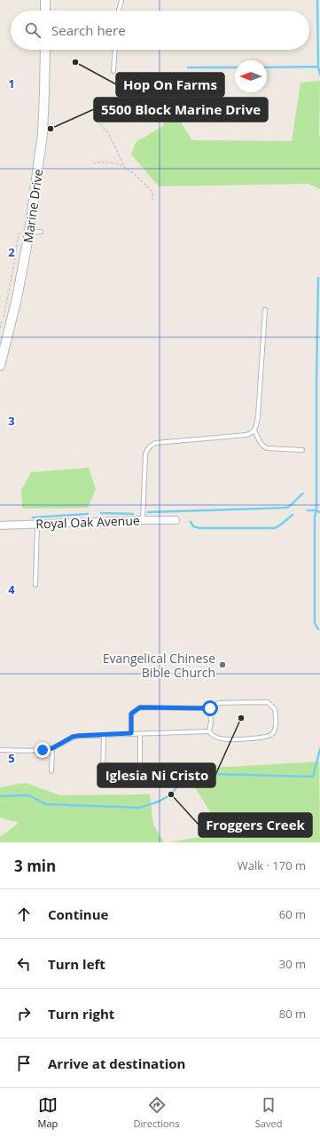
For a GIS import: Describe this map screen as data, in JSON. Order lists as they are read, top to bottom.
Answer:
{
  "streets": {
    "street": ["Marine Drive", "Royal Oak Avenue"]
  },
  "places": [
    "Hop On Farms",
    "5500 Block Marine Drive",
    "Evangelical Chinese Bible Church",
    "Iglesia Ni Cristo",
    "Froggers Creek"
  ],
  "north": "left",
  "page": {
    "search": "Search here",
    "heading": ["3 min", "Walk · 170 m"],
    "list": [
      ["Continue", "60 m"],
      ["Turn left", "30 m"],
      ["Turn right", "80 m"],
      "Arrive at destination"
    ],
    "nav": ["Map", "Directions", "Saved"]
  },
  "grid": {
    "rows": [
      "1",
      "2",
      "3",
      "4",
      "5"
    ]
  }
}
